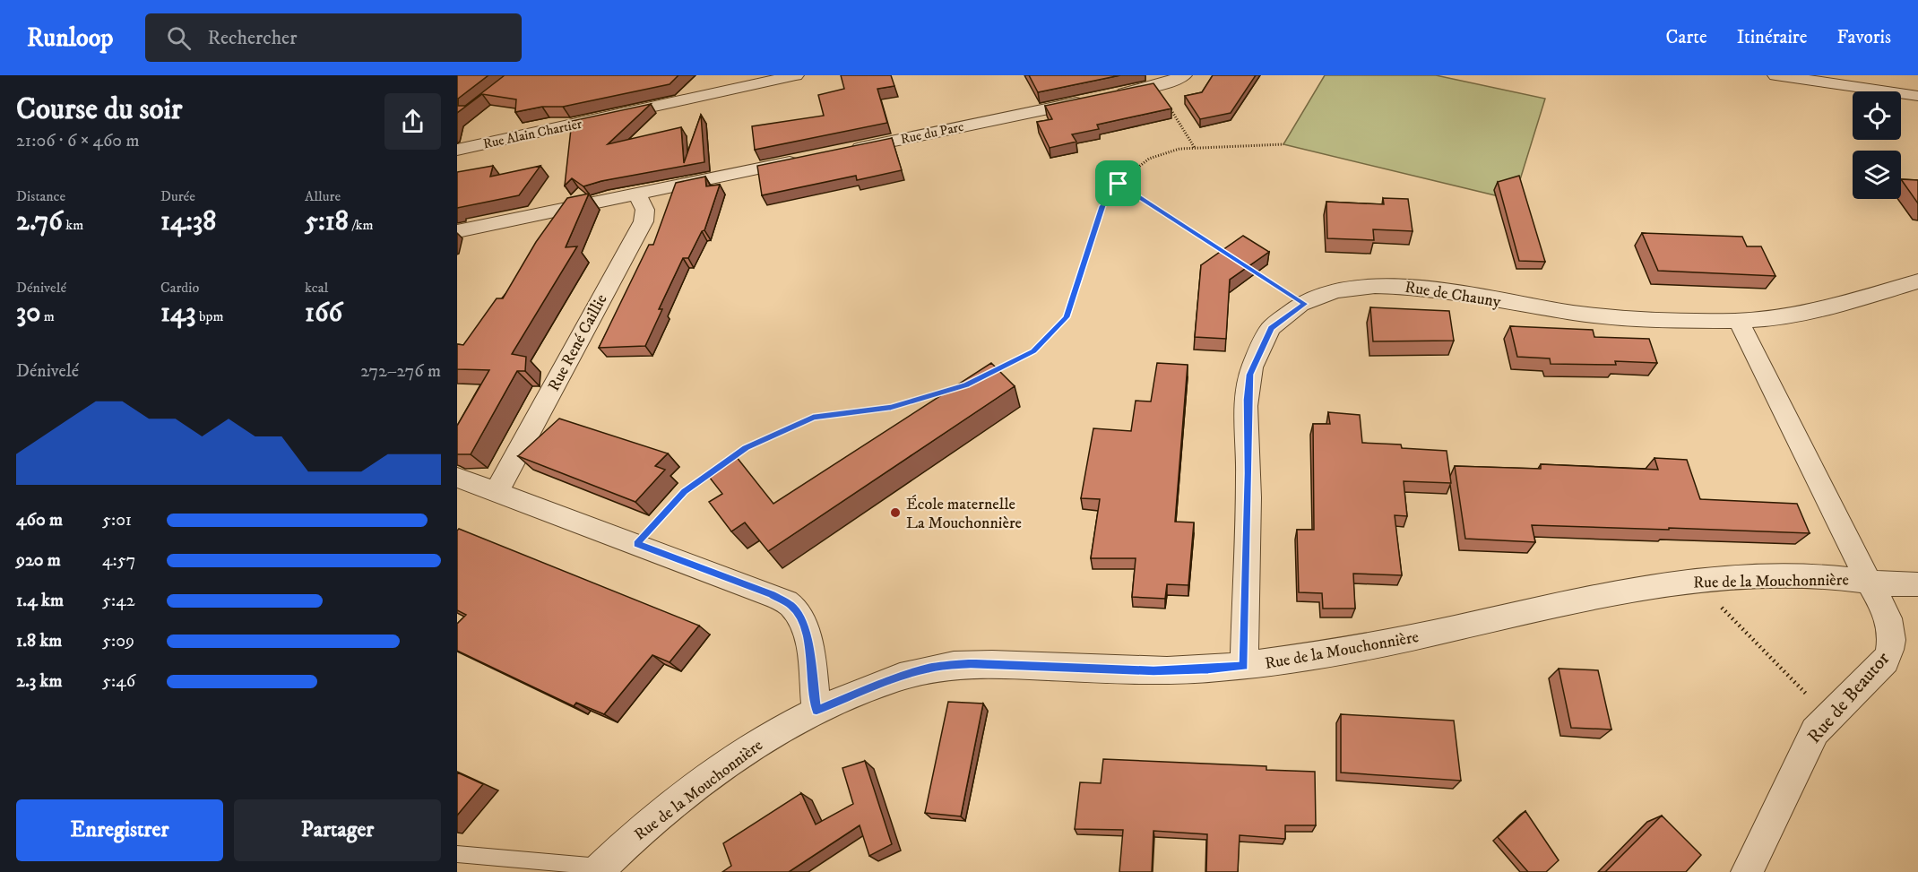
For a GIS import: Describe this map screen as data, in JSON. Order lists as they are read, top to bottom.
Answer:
{
  "streets": {
    "street": [
      "Rue du Parc",
      "Rue Alain Chartier",
      "Rue de Chauny",
      "Rue René Caillie",
      "Rue de la Mouchonnière",
      "Rue de Beautor"
    ]
  },
  "crossings": [
    ["Rue de Chauny", "Rue de la Mouchonnière"],
    ["Rue de Chauny", "Rue de Beautor"],
    ["Rue de la Mouchonnière", "Rue de Beautor"]
  ],
  "places": ["École maternelle La Mouchonnière"],
  "page": {
    "header": "Runloop",
    "search": "Rechercher",
    "nav": ["Carte", "Itinéraire", "Favoris"],
    "heading": ["Course du soir", "21:06 · 6 × 460 m"],
    "stats": [
      ["Distance", "2.76 km"],
      ["Durée", "14:38"],
      ["Allure", "5:18 /km"],
      ["Dénivelé", "30 m"],
      ["Cardio", "143 bpm"],
      ["kcal", "166"]
    ],
    "chart": ["Dénivelé", "272–276 m"],
    "list": [
      {
        "name": "460 m",
        "note": "5:01"
      },
      {
        "name": "920 m",
        "note": "4:57"
      },
      {
        "name": "1.4 km",
        "note": "5:42"
      },
      {
        "name": "1.8 km",
        "note": "5:09"
      },
      {
        "name": "2.3 km",
        "note": "5:46"
      }
    ],
    "buttons": ["Enregistrer", "Partager"]
  }
}
